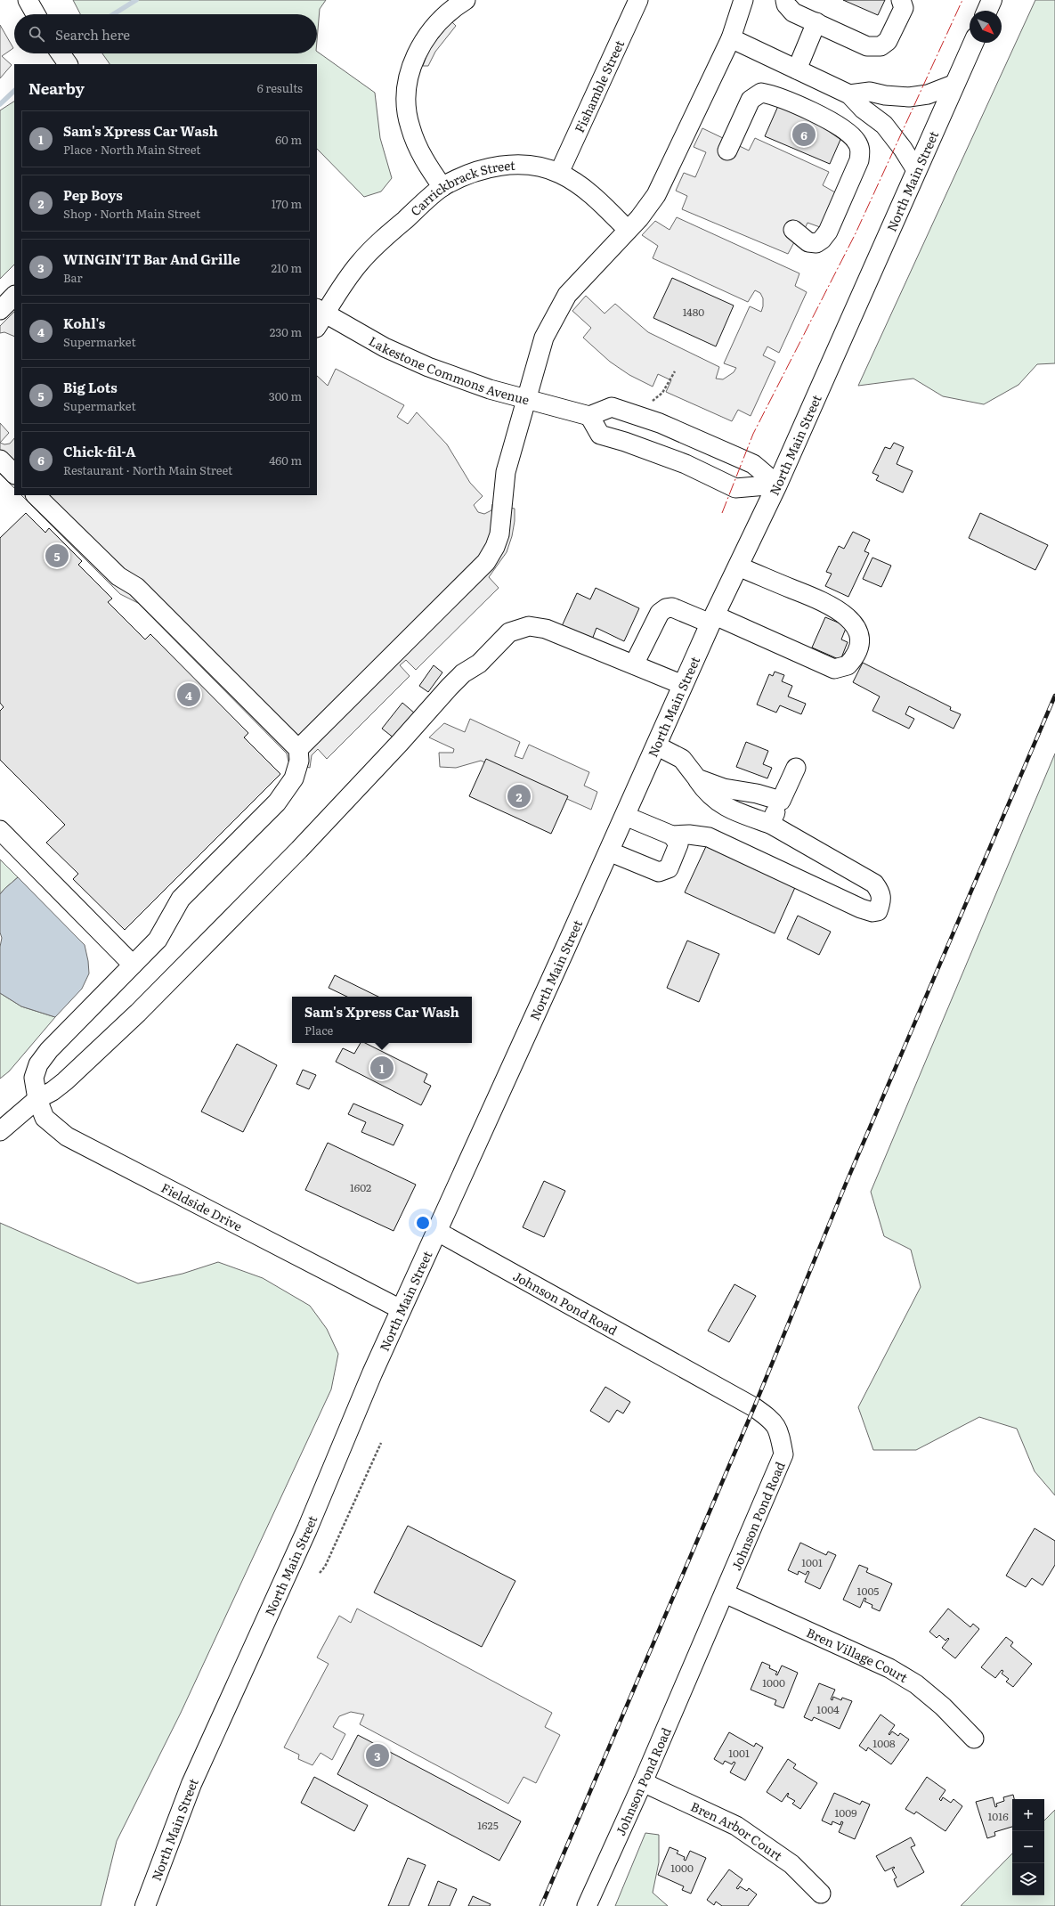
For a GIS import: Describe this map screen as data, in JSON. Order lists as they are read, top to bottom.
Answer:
{
  "streets": {
    "highway": ["North Main Street"],
    "street": [
      "Fishamble Street",
      "Carrickbrack Street",
      "Lakestone Commons Avenue",
      "Fieldside Drive",
      "Johnson Pond Road",
      "Bren Village Court",
      "Bren Arbor Court"
    ]
  },
  "crossings": [
    ["Fishamble Street", "Carrickbrack Street"],
    ["North Main Street", "Fieldside Drive"],
    ["North Main Street", "Johnson Pond Road"],
    ["Carrickbrack Street", "Lakestone Commons Avenue"],
    ["Johnson Pond Road", "Bren Village Court"],
    ["Johnson Pond Road", "Bren Arbor Court"]
  ],
  "house_numbers": [
    "1480",
    "1602",
    "1001",
    "1005",
    "1000",
    "1004",
    "1008",
    "1001",
    "1009",
    "1016",
    "1625",
    "1000"
  ],
  "north": "bottom right",
  "page": {
    "search": "Search here",
    "heading": ["Nearby", "6 results"],
    "list": [
      {
        "mark": "1",
        "name": "Sam's Xpress Car Wash",
        "note": "Place · North Main Street",
        "value": "60 m"
      },
      {
        "mark": "2",
        "name": "Pep Boys",
        "note": "Shop · North Main Street",
        "value": "170 m"
      },
      {
        "mark": "3",
        "name": "WINGIN'IT Bar And Grille",
        "note": "Bar",
        "value": "210 m"
      },
      {
        "mark": "4",
        "name": "Kohl's",
        "note": "Supermarket",
        "value": "230 m"
      },
      {
        "mark": "5",
        "name": "Big Lots",
        "note": "Supermarket",
        "value": "300 m"
      },
      {
        "mark": "6",
        "name": "Chick-fil-A",
        "note": "Restaurant · North Main Street",
        "value": "460 m"
      }
    ],
    "pins": [
      "6",
      "5",
      "4",
      "2",
      "1",
      "3"
    ],
    "popup": ["Sam's Xpress Car Wash", "Place"],
    "map_buttons": ["+", "−"]
  }
}
